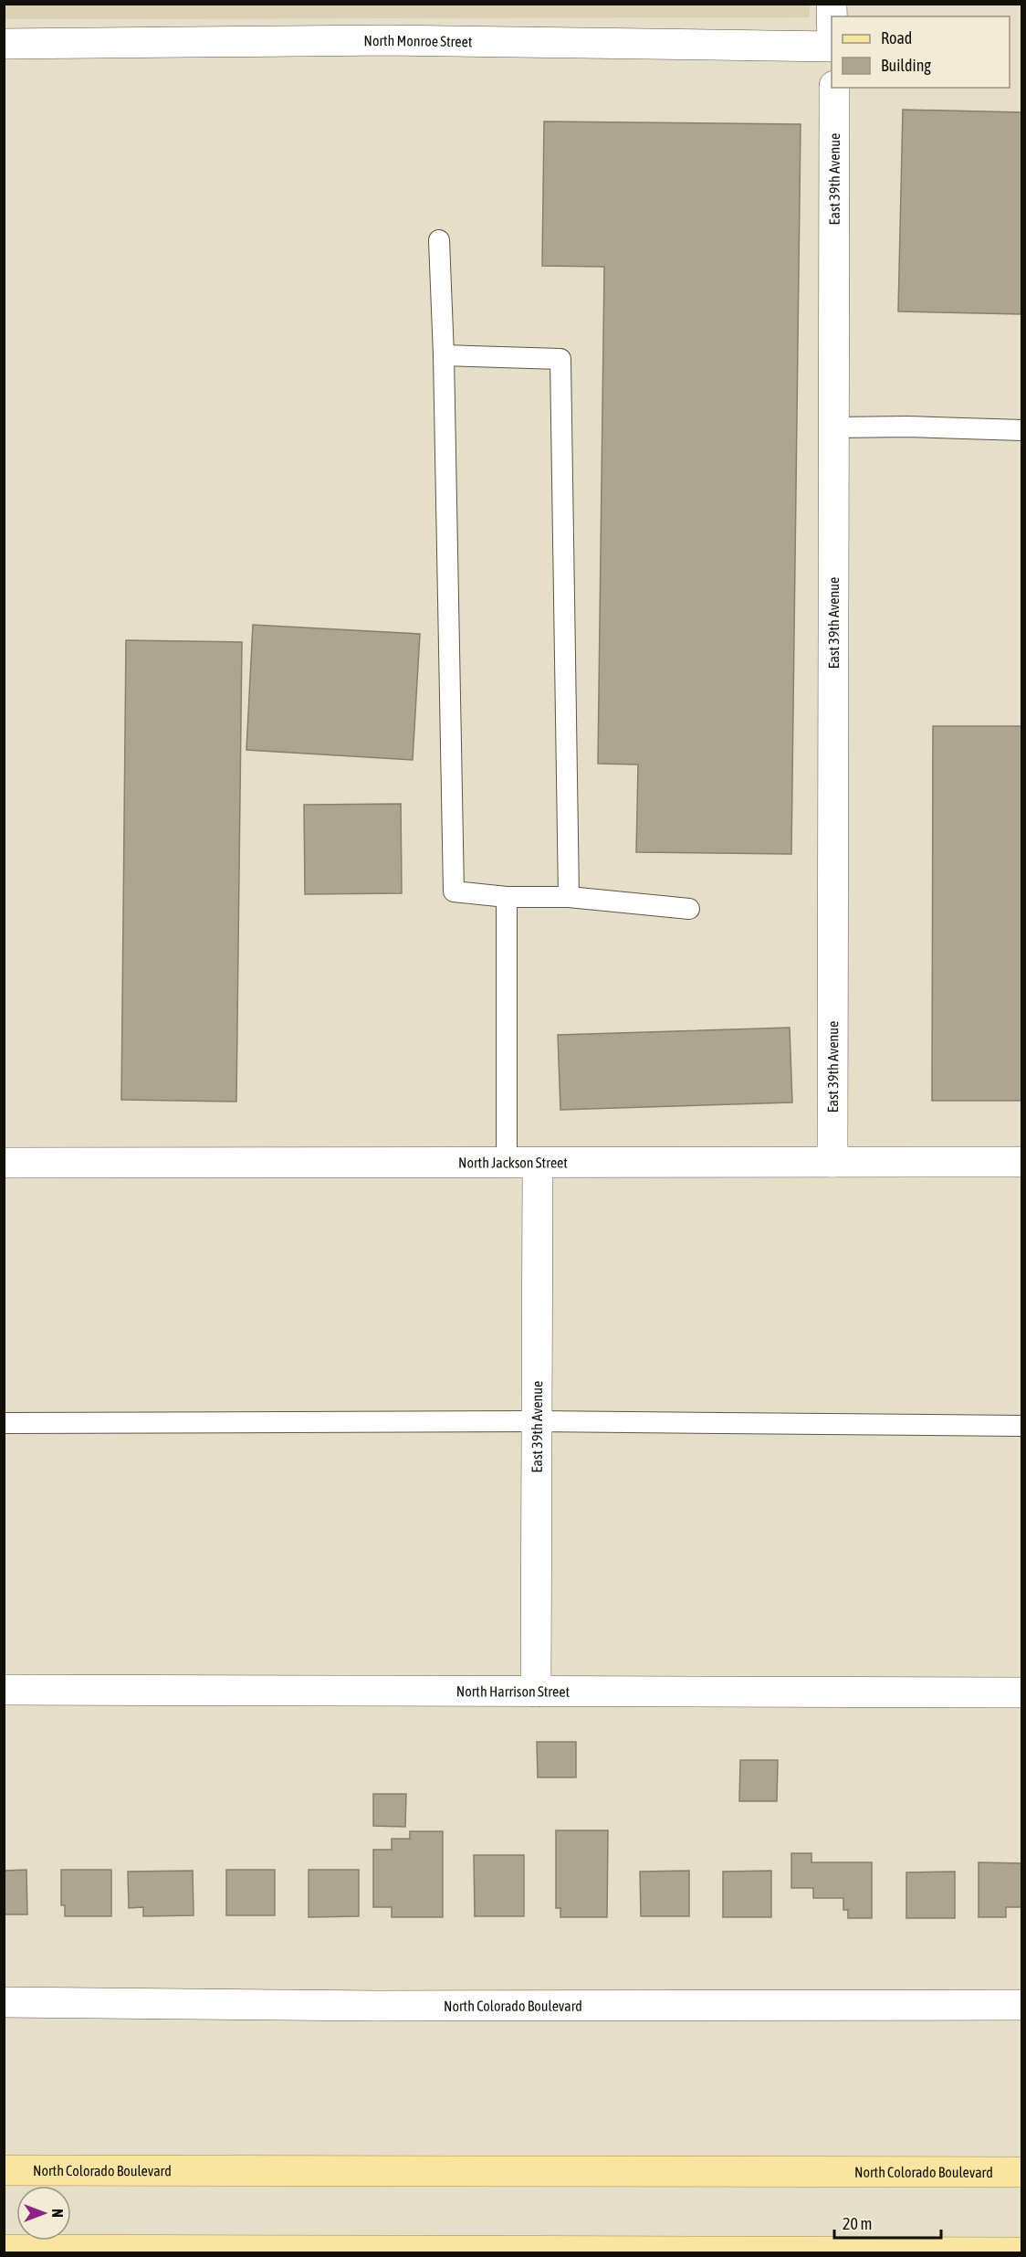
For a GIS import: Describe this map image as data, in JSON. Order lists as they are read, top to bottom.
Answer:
{
  "streets": {
    "main road": ["North Colorado Boulevard"],
    "street": [
      "North Monroe Street",
      "East 39th Avenue",
      "North Jackson Street",
      "North Harrison Street"
    ]
  },
  "crossings": [
    ["East 39th Avenue", "North Jackson Street"],
    ["East 39th Avenue", "North Harrison Street"]
  ],
  "legend": ["Road", "Building"],
  "scale_bar": "20 m",
  "north": "right"
}
